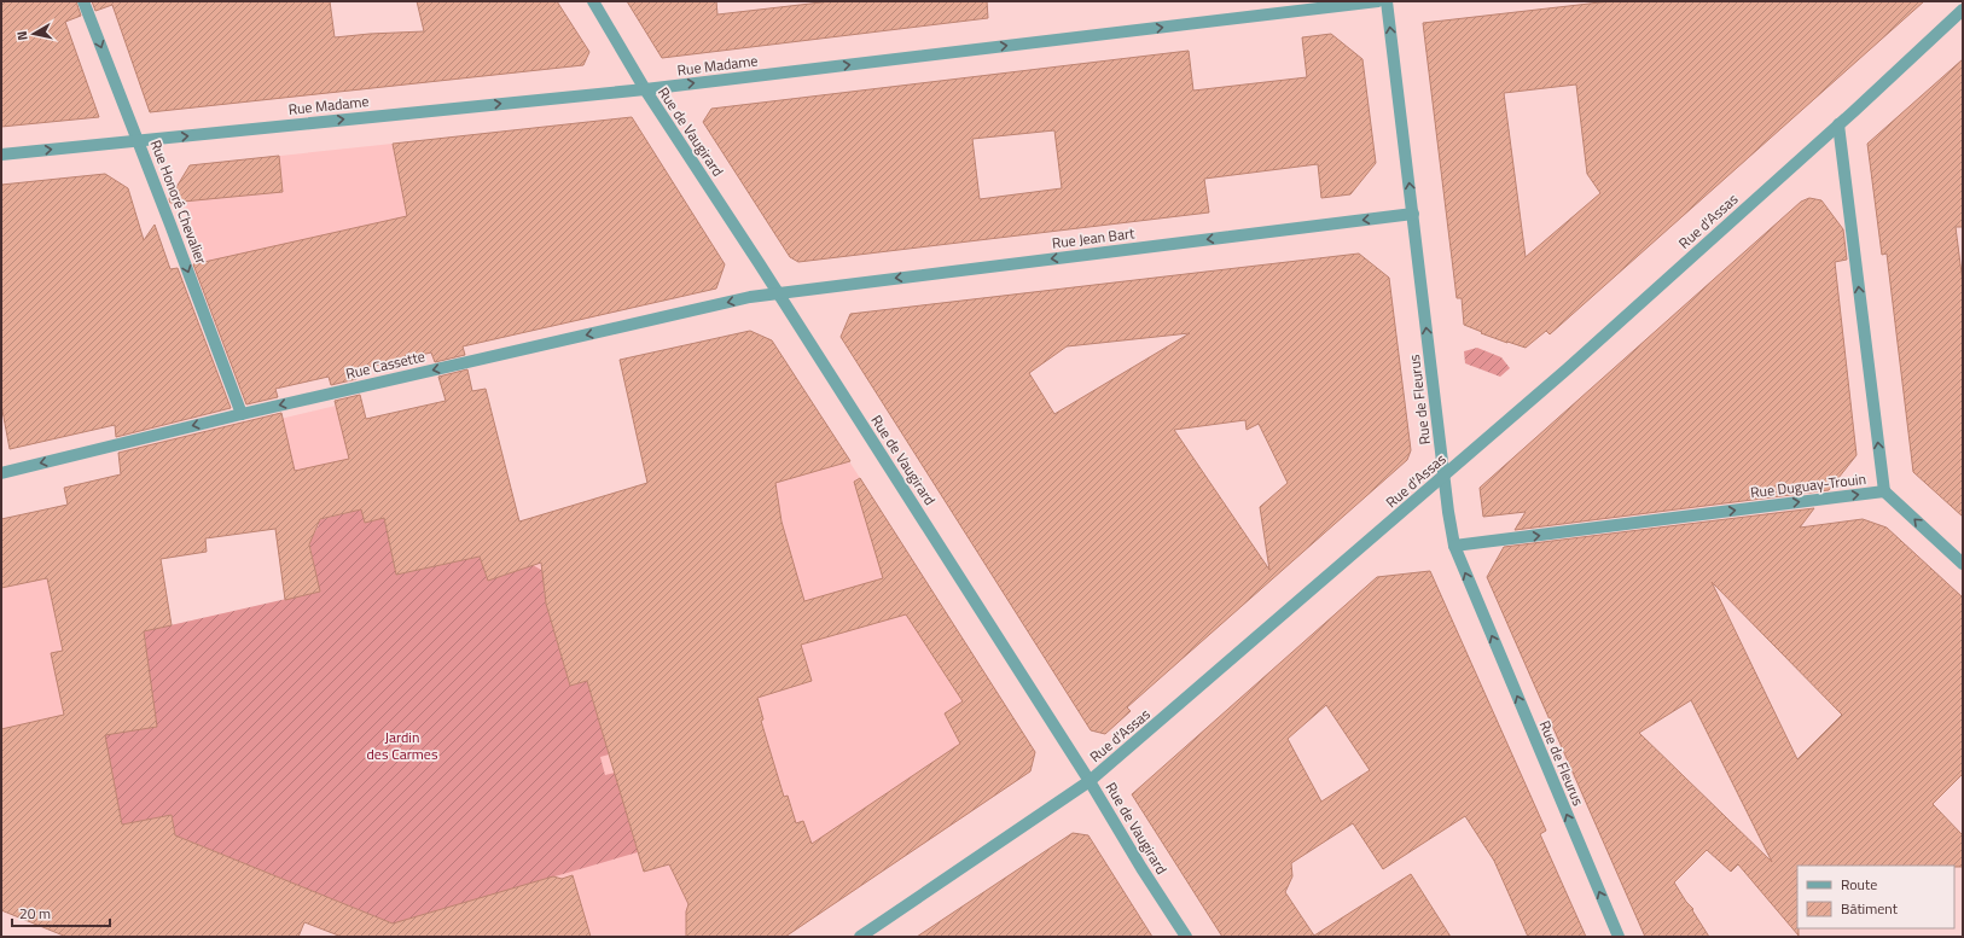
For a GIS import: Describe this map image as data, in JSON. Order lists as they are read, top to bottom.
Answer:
{
  "streets": {
    "street": [
      "Rue Madame",
      "Rue de Vaugirard",
      "Rue Honoré Chevalier",
      "Rue d'Assas",
      "Rue Jean Bart",
      "Rue Cassette",
      "Rue de Fleurus",
      "Rue Duguay-Trouin"
    ]
  },
  "crossings": [
    ["Rue Madame", "Rue de Vaugirard"],
    ["Rue Madame", "Rue Honoré Chevalier"],
    ["Rue de Vaugirard", "Rue d'Assas"],
    ["Rue de Vaugirard", "Rue Jean Bart"],
    ["Rue de Vaugirard", "Rue Cassette"],
    ["Rue Honoré Chevalier", "Rue Cassette"],
    ["Rue d'Assas", "Rue de Fleurus"],
    ["Rue d'Assas", "Rue Duguay-Trouin"],
    ["Rue Jean Bart", "Rue Cassette"],
    ["Rue Jean Bart", "Rue de Fleurus"],
    ["Rue de Fleurus", "Rue Duguay-Trouin"]
  ],
  "one_way": [
    "Rue Madame",
    "Rue Honoré Chevalier",
    "Rue Jean Bart",
    "Rue Cassette",
    "Rue de Fleurus"
  ],
  "parks": ["Jardin des Carmes"],
  "legend": ["Route", "Bâtiment"],
  "scale_bar": "20 m",
  "north": "left"
}
